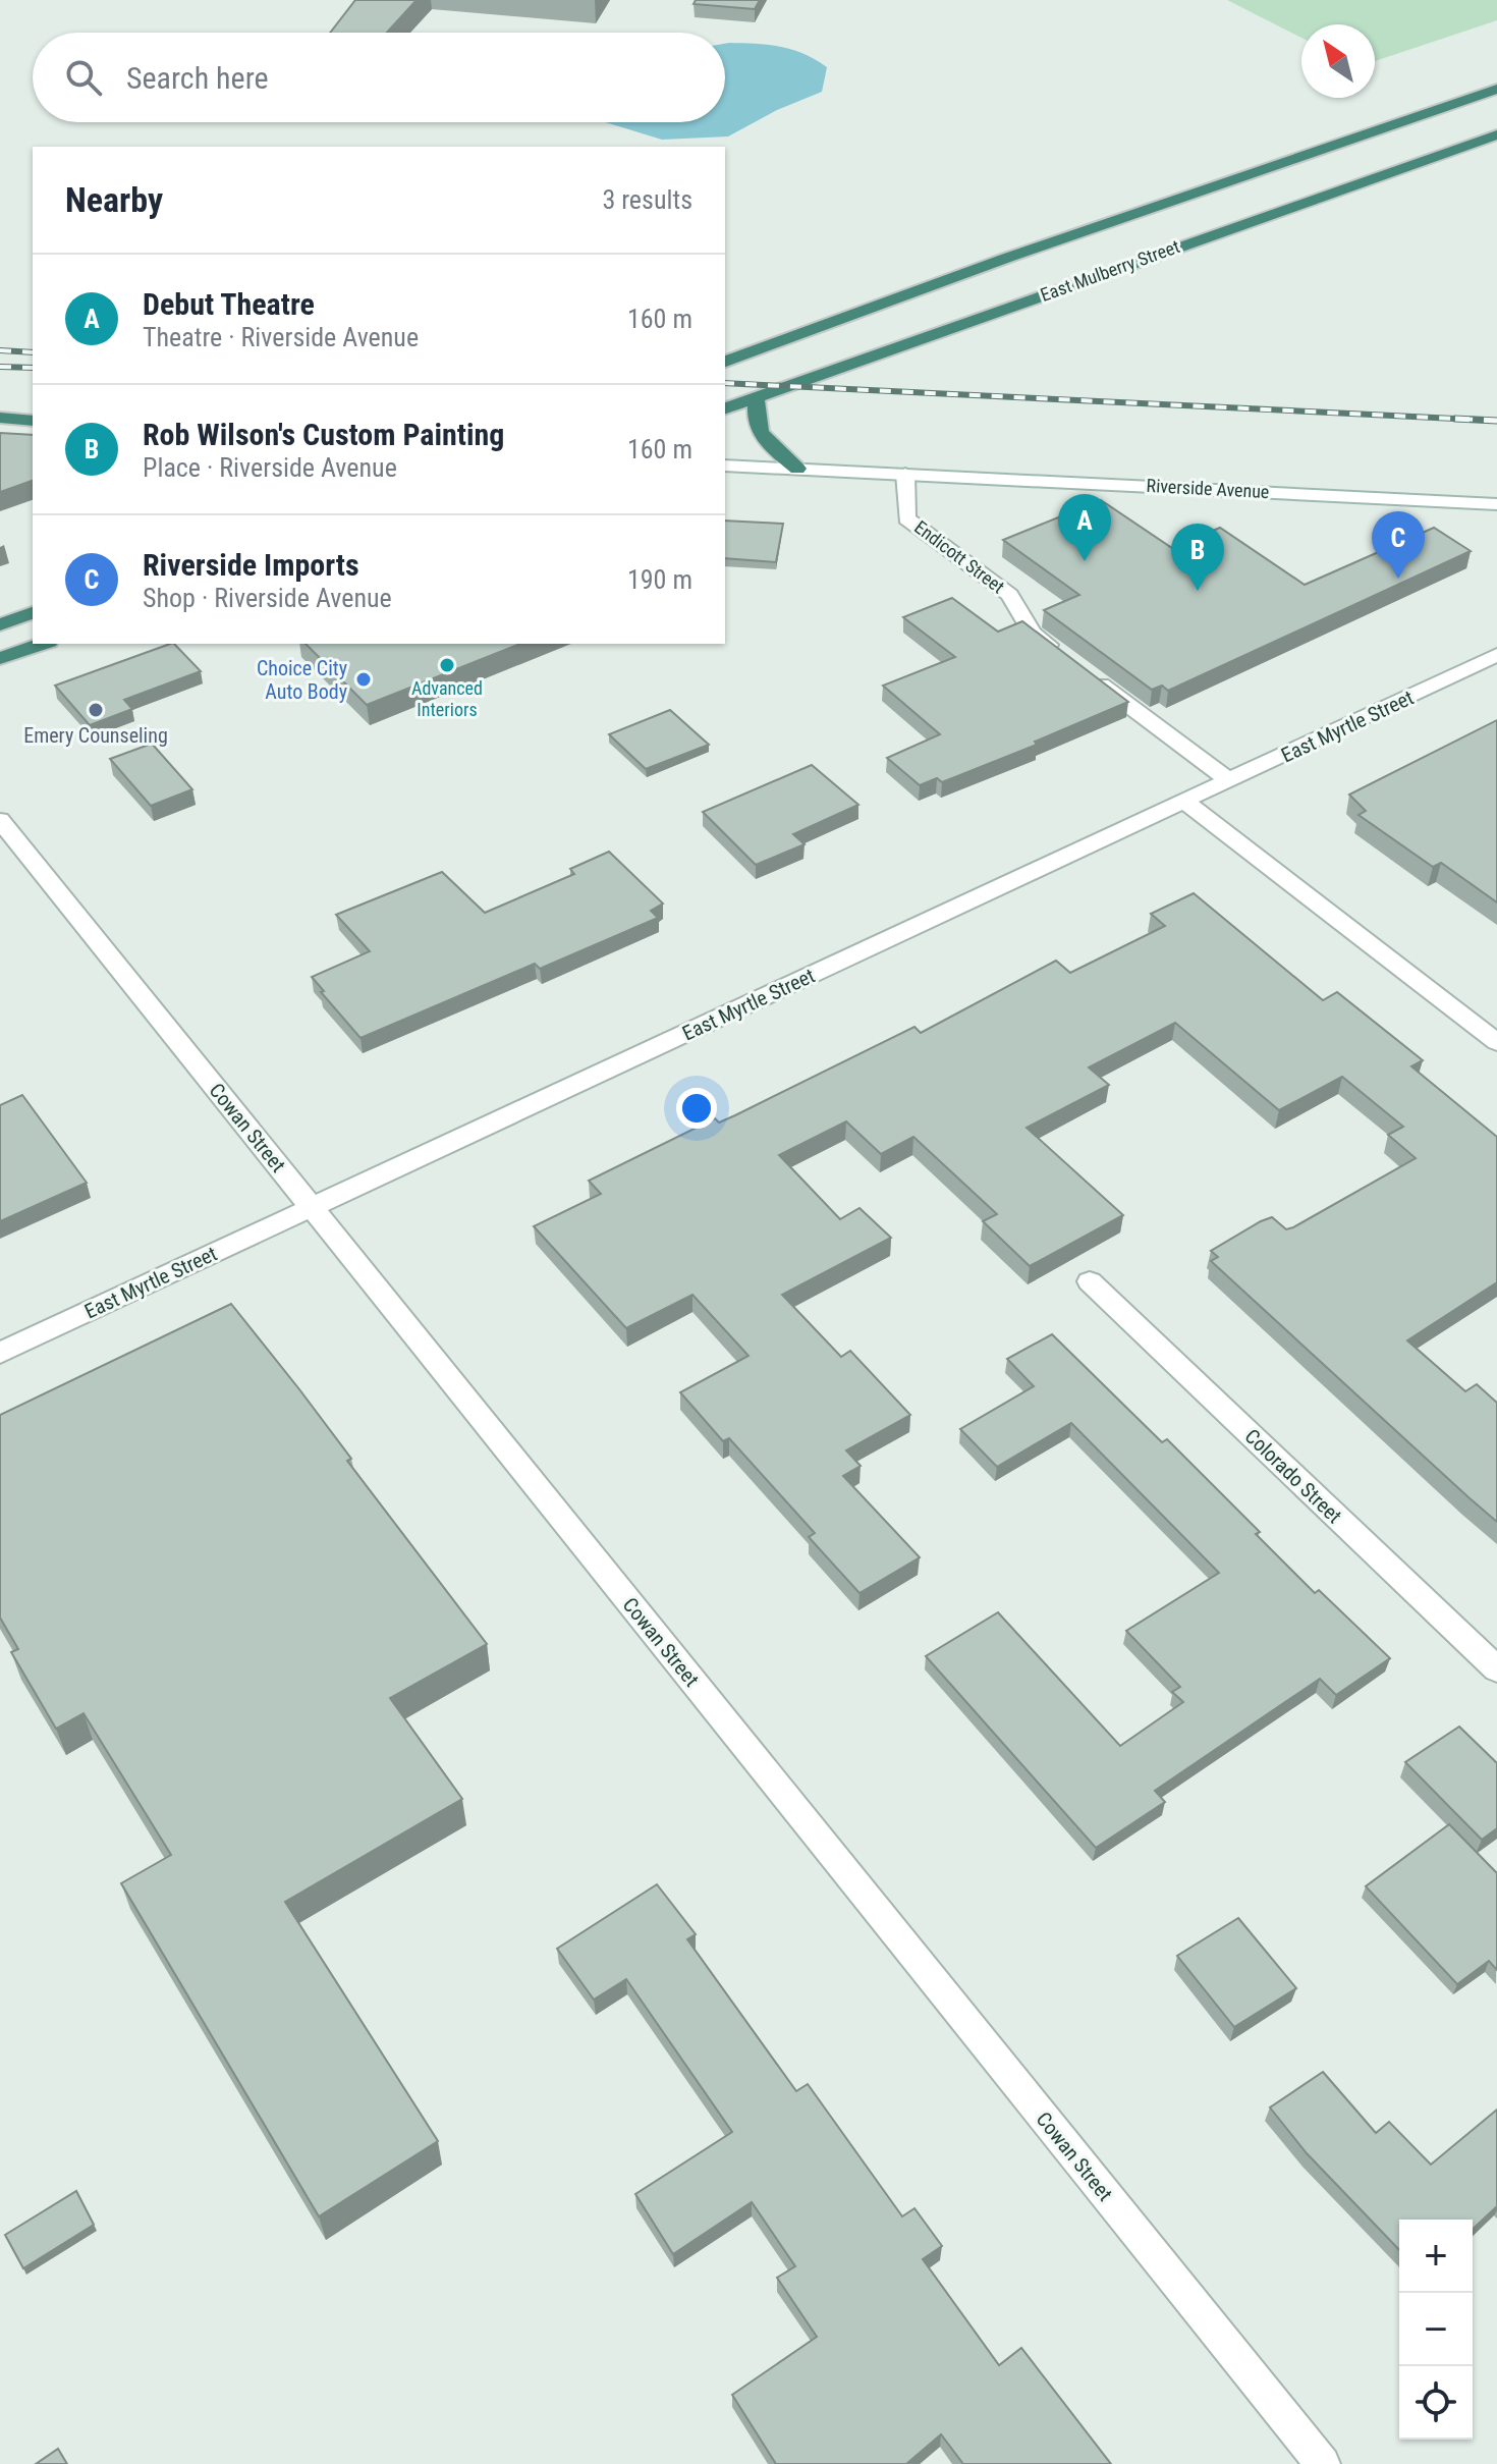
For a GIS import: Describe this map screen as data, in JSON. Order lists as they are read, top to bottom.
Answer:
{
  "streets": {
    "highway": ["East Mulberry Street"],
    "street": [
      "Riverside Avenue",
      "Endicott Street",
      "East Myrtle Street",
      "Cowan Street",
      "Colorado Street"
    ]
  },
  "crossings": [
    ["Riverside Avenue", "Endicott Street"],
    ["Endicott Street", "East Myrtle Street"],
    ["East Myrtle Street", "Cowan Street"]
  ],
  "places": ["Advanced Interiors", "Choice City Auto Body", "Emery Counseling"],
  "north": "top left",
  "page": {
    "search": "Search here",
    "heading": ["Nearby", "3 results"],
    "list": [
      {
        "mark": "A",
        "name": "Debut Theatre",
        "note": "Theatre · Riverside Avenue",
        "value": "160 m"
      },
      {
        "mark": "B",
        "name": "Rob Wilson's Custom Painting",
        "note": "Place · Riverside Avenue",
        "value": "160 m"
      },
      {
        "mark": "C",
        "name": "Riverside Imports",
        "note": "Shop · Riverside Avenue",
        "value": "190 m"
      }
    ],
    "pins": ["A", "C", "B"],
    "map_buttons": ["+", "−"]
  }
}
